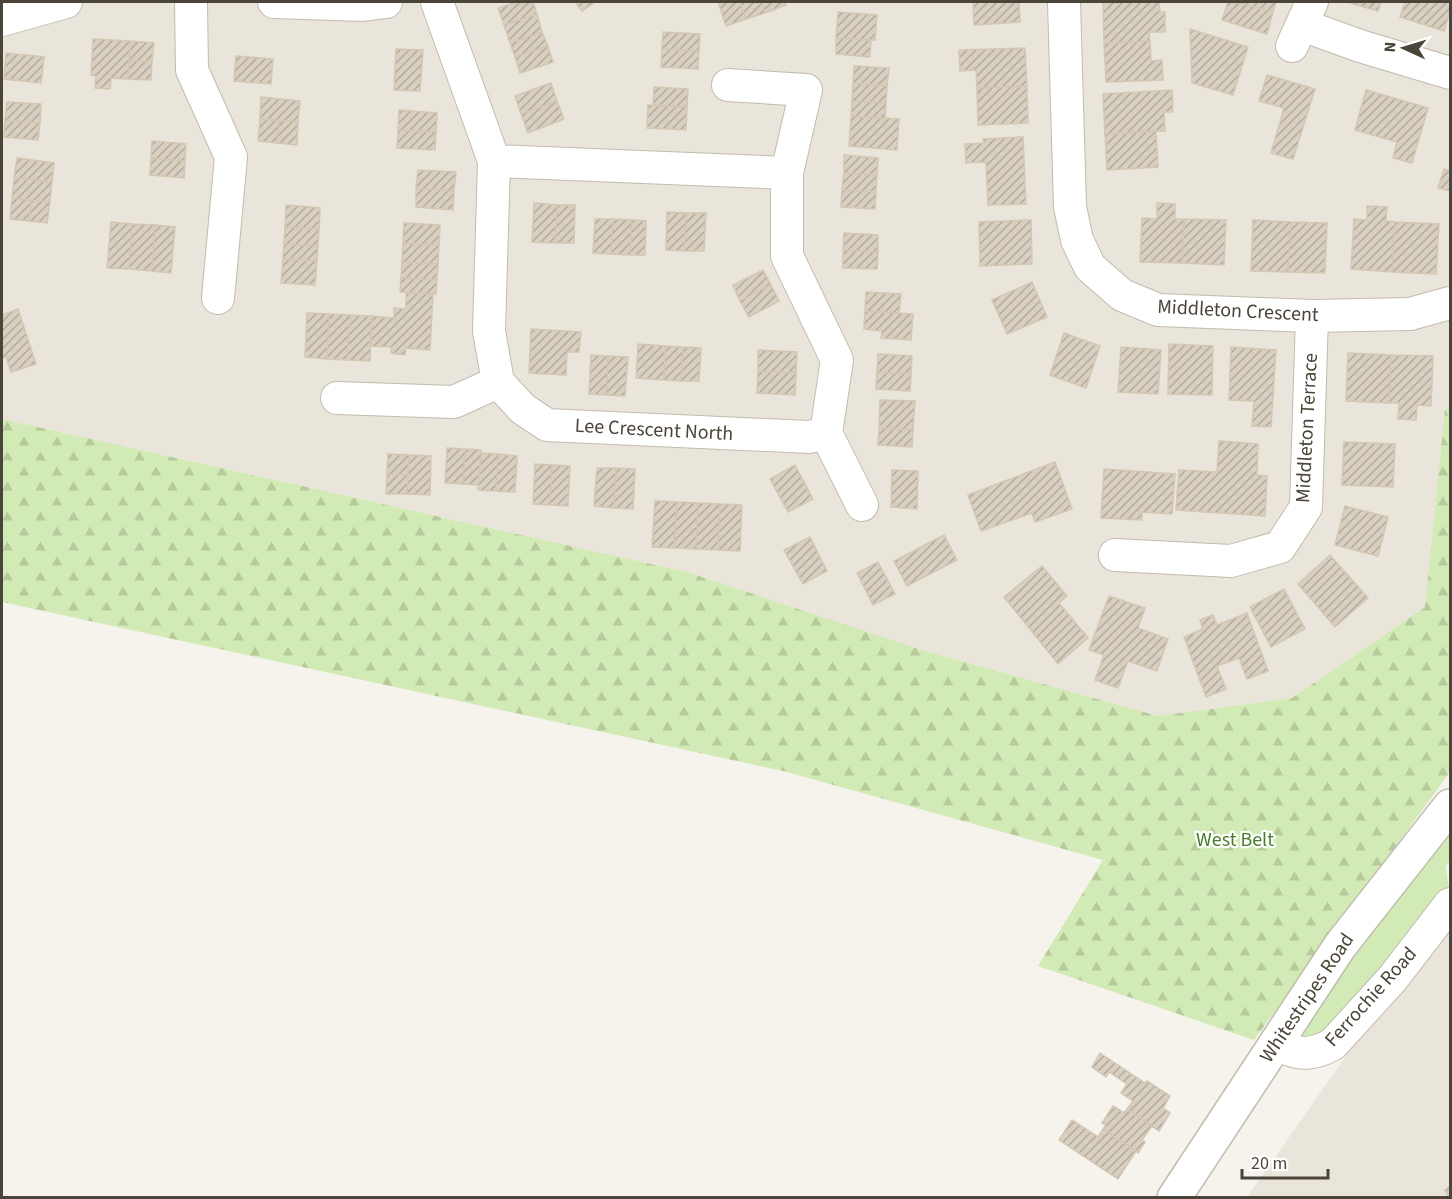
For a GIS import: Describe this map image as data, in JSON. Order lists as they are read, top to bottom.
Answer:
{
  "streets": {
    "street": [
      "Middleton Crescent",
      "Middleton Terrace",
      "Lee Crescent North",
      "Ferrochie Road",
      "Whitestripes Road"
    ]
  },
  "crossings": [
    ["Middleton Crescent", "Middleton Terrace"],
    ["Ferrochie Road", "Whitestripes Road"]
  ],
  "parks": ["West Belt"],
  "scale_bar": "20 m",
  "north": "left"
}
